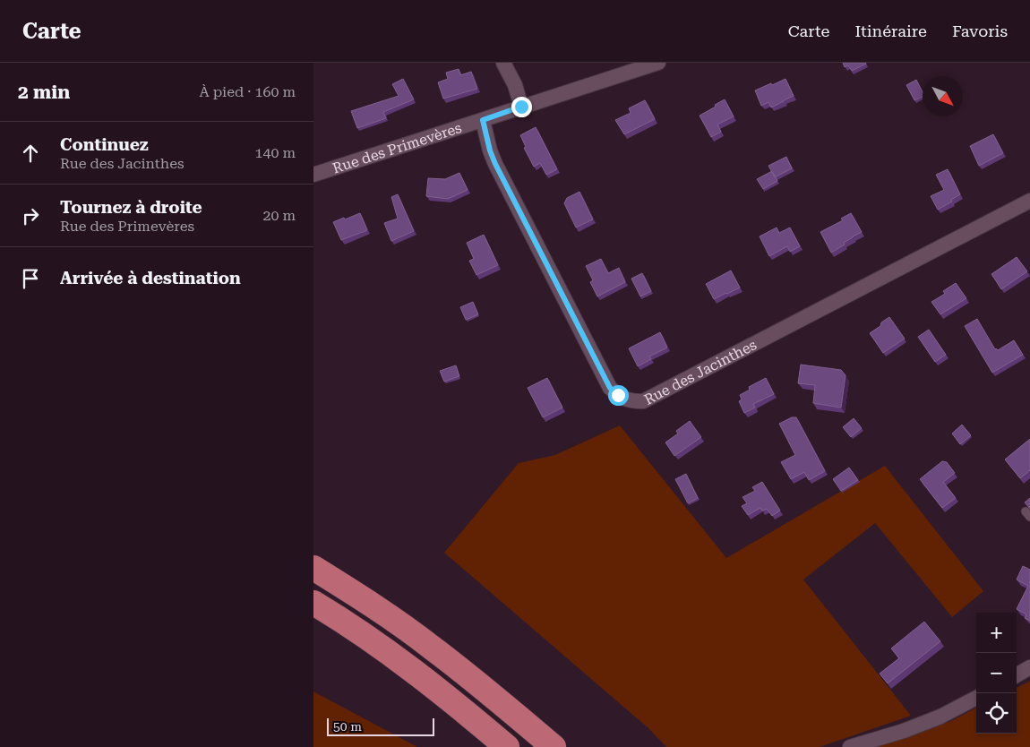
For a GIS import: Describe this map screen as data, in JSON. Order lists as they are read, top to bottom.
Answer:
{
  "streets": {
    "street": ["Rue des Primevères", "Rue des Jacinthes"]
  },
  "crossings": [
    ["Rue des Primevères", "Rue des Jacinthes"]
  ],
  "scale_bar": "50 m",
  "north": "bottom right",
  "page": {
    "header": "Carte",
    "nav": ["Carte", "Itinéraire", "Favoris"],
    "heading": ["2 min", "À pied · 160 m"],
    "list": [
      ["Continuez", "Rue des Jacinthes", "140 m"],
      ["Tournez à droite", "Rue des Primevères", "20 m"],
      "Arrivée à destination"
    ],
    "map_buttons": ["+", "−"],
    "scale": "50 m"
  }
}
